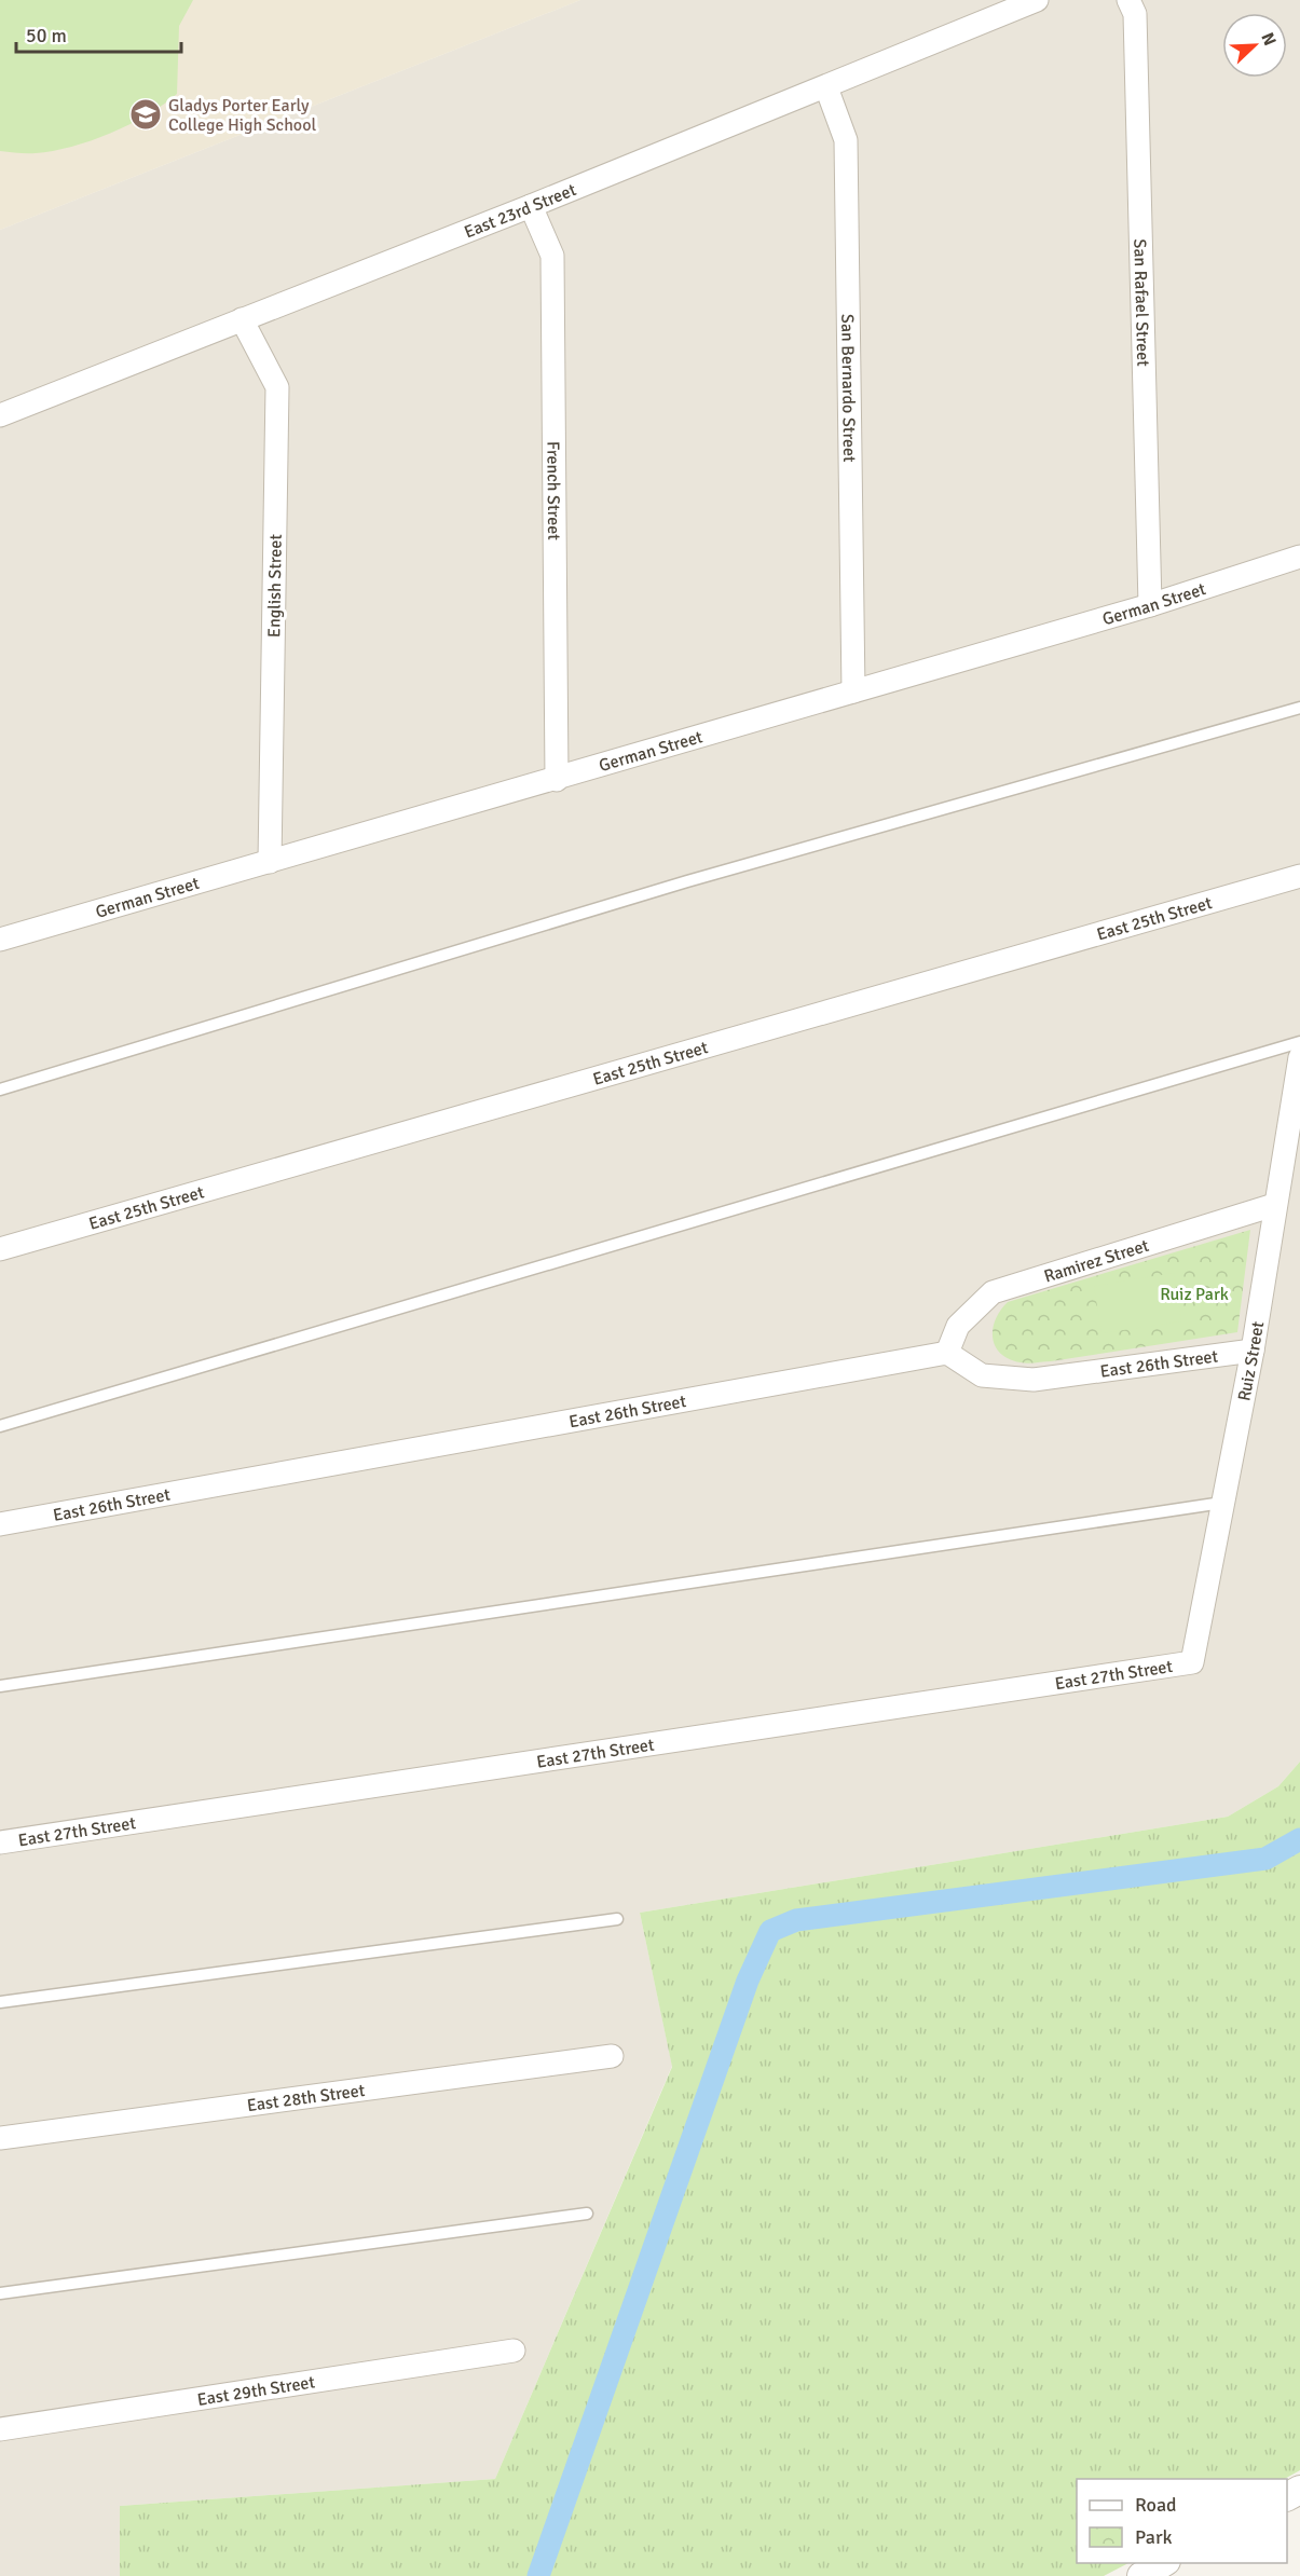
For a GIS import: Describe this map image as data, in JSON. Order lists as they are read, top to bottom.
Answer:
{
  "streets": {
    "street": [
      "East 23rd Street",
      "San Rafael Street",
      "San Bernardo Street",
      "French Street",
      "English Street",
      "German Street",
      "East 25th Street",
      "Ramirez Street",
      "Ruiz Street",
      "East 26th Street",
      "East 27th Street",
      "East 28th Street",
      "East 29th Street"
    ]
  },
  "crossings": [
    ["East 23rd Street", "San Bernardo Street"],
    ["East 23rd Street", "French Street"],
    ["East 23rd Street", "English Street"],
    ["San Rafael Street", "German Street"],
    ["San Bernardo Street", "German Street"],
    ["French Street", "German Street"],
    ["English Street", "German Street"],
    ["Ramirez Street", "Ruiz Street"],
    ["Ramirez Street", "East 26th Street"],
    ["Ruiz Street", "East 26th Street"],
    ["Ruiz Street", "East 27th Street"]
  ],
  "parks": ["Ruiz Park"],
  "places": {
    "school or university": ["Gladys Porter Early College High School"]
  },
  "legend": ["Road", "Park"],
  "scale_bar": "50 m",
  "north": "top right"
}
